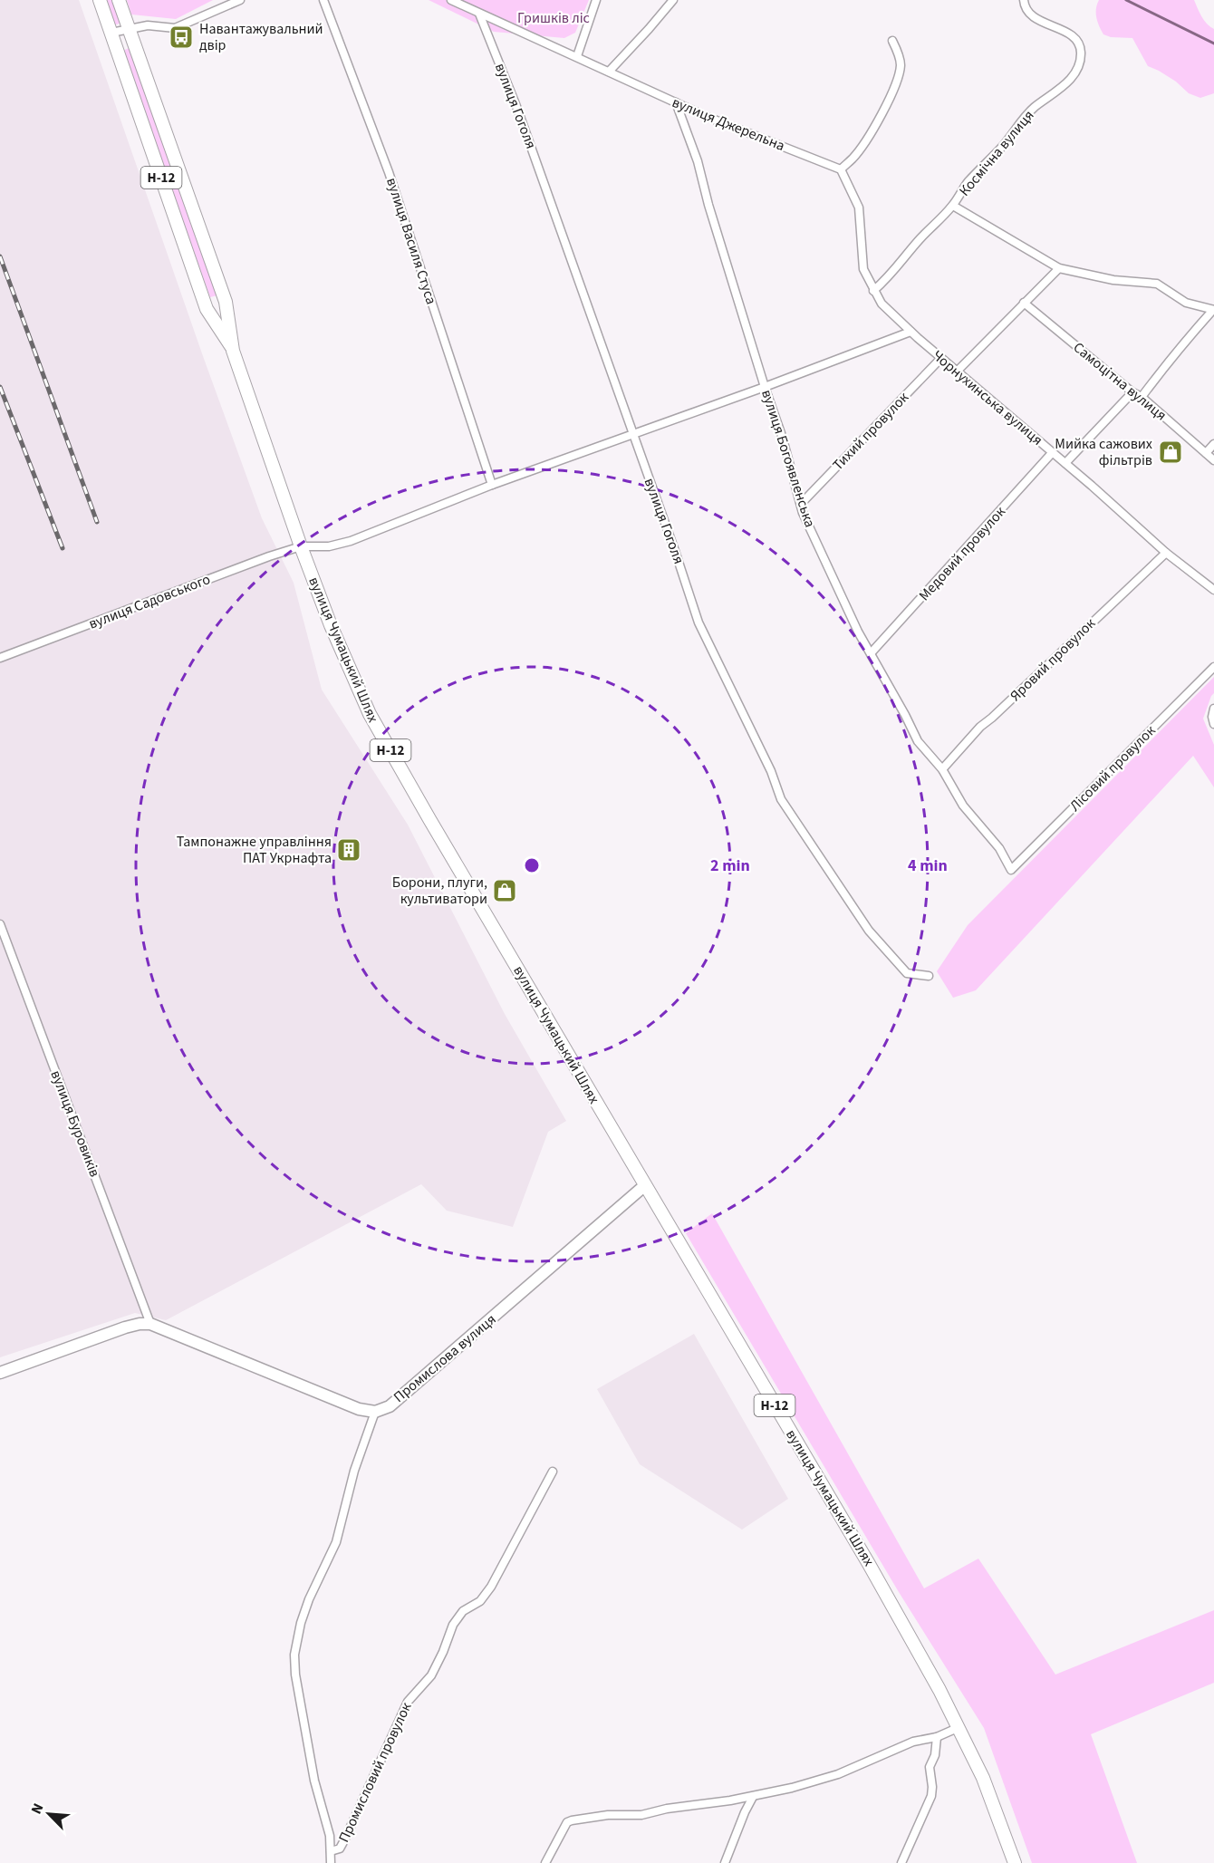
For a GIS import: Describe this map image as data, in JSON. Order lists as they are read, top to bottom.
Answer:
{
  "streets": {
    "main road": ["Н-12", "вулиця Чумацький Шлях"],
    "street": [
      "вулиця Гоголя",
      "вулиця Джерельна",
      "Космічна вулиця",
      "вулиця Василя Стуса",
      "Самоцітна вулиця",
      "Чорнухинська вулиця",
      "Тихий провулок",
      "вулиця Богоявленська",
      "Медовий провулок",
      "вулиця Садовського",
      "Яровий провулок",
      "Лісовий провулок",
      "вулиця Буровиків",
      "Промислова вулиця",
      "Промисловий провулок"
    ]
  },
  "crossings": [
    ["вулиця Гоголя", "вулиця Джерельна"],
    ["вулиця Гоголя", "вулиця Садовського"],
    ["вулиця Джерельна", "вулиця Богоявленська"],
    ["вулиця Василя Стуса", "вулиця Садовського"],
    ["Чорнухинська вулиця", "Тихий провулок"],
    ["Чорнухинська вулиця", "Медовий провулок"],
    ["Чорнухинська вулиця", "вулиця Садовського"],
    ["Чорнухинська вулиця", "Яровий провулок"],
    ["Тихий провулок", "вулиця Богоявленська"],
    ["вулиця Богоявленська", "Медовий провулок"],
    ["вулиця Богоявленська", "вулиця Садовського"],
    ["вулиця Богоявленська", "Яровий провулок"],
    ["вулиця Богоявленська", "Лісовий провулок"],
    ["вулиця Садовського", "вулиця Чумацький Шлях"],
    ["вулиця Чумацький Шлях", "Промислова вулиця"],
    ["Промислова вулиця", "Промисловий провулок"]
  ],
  "parks": ["Гришків ліс"],
  "places": {
    "bus stop": ["Навантажувальний двір"],
    "shop": ["Мийка сажових фільтрів", "Борони, плуги, культиватори"],
    "building": ["Тампонажне управління ПАТ Укрнафта"]
  },
  "north": "top left",
  "rings": ["2 min", "4 min"]
}
